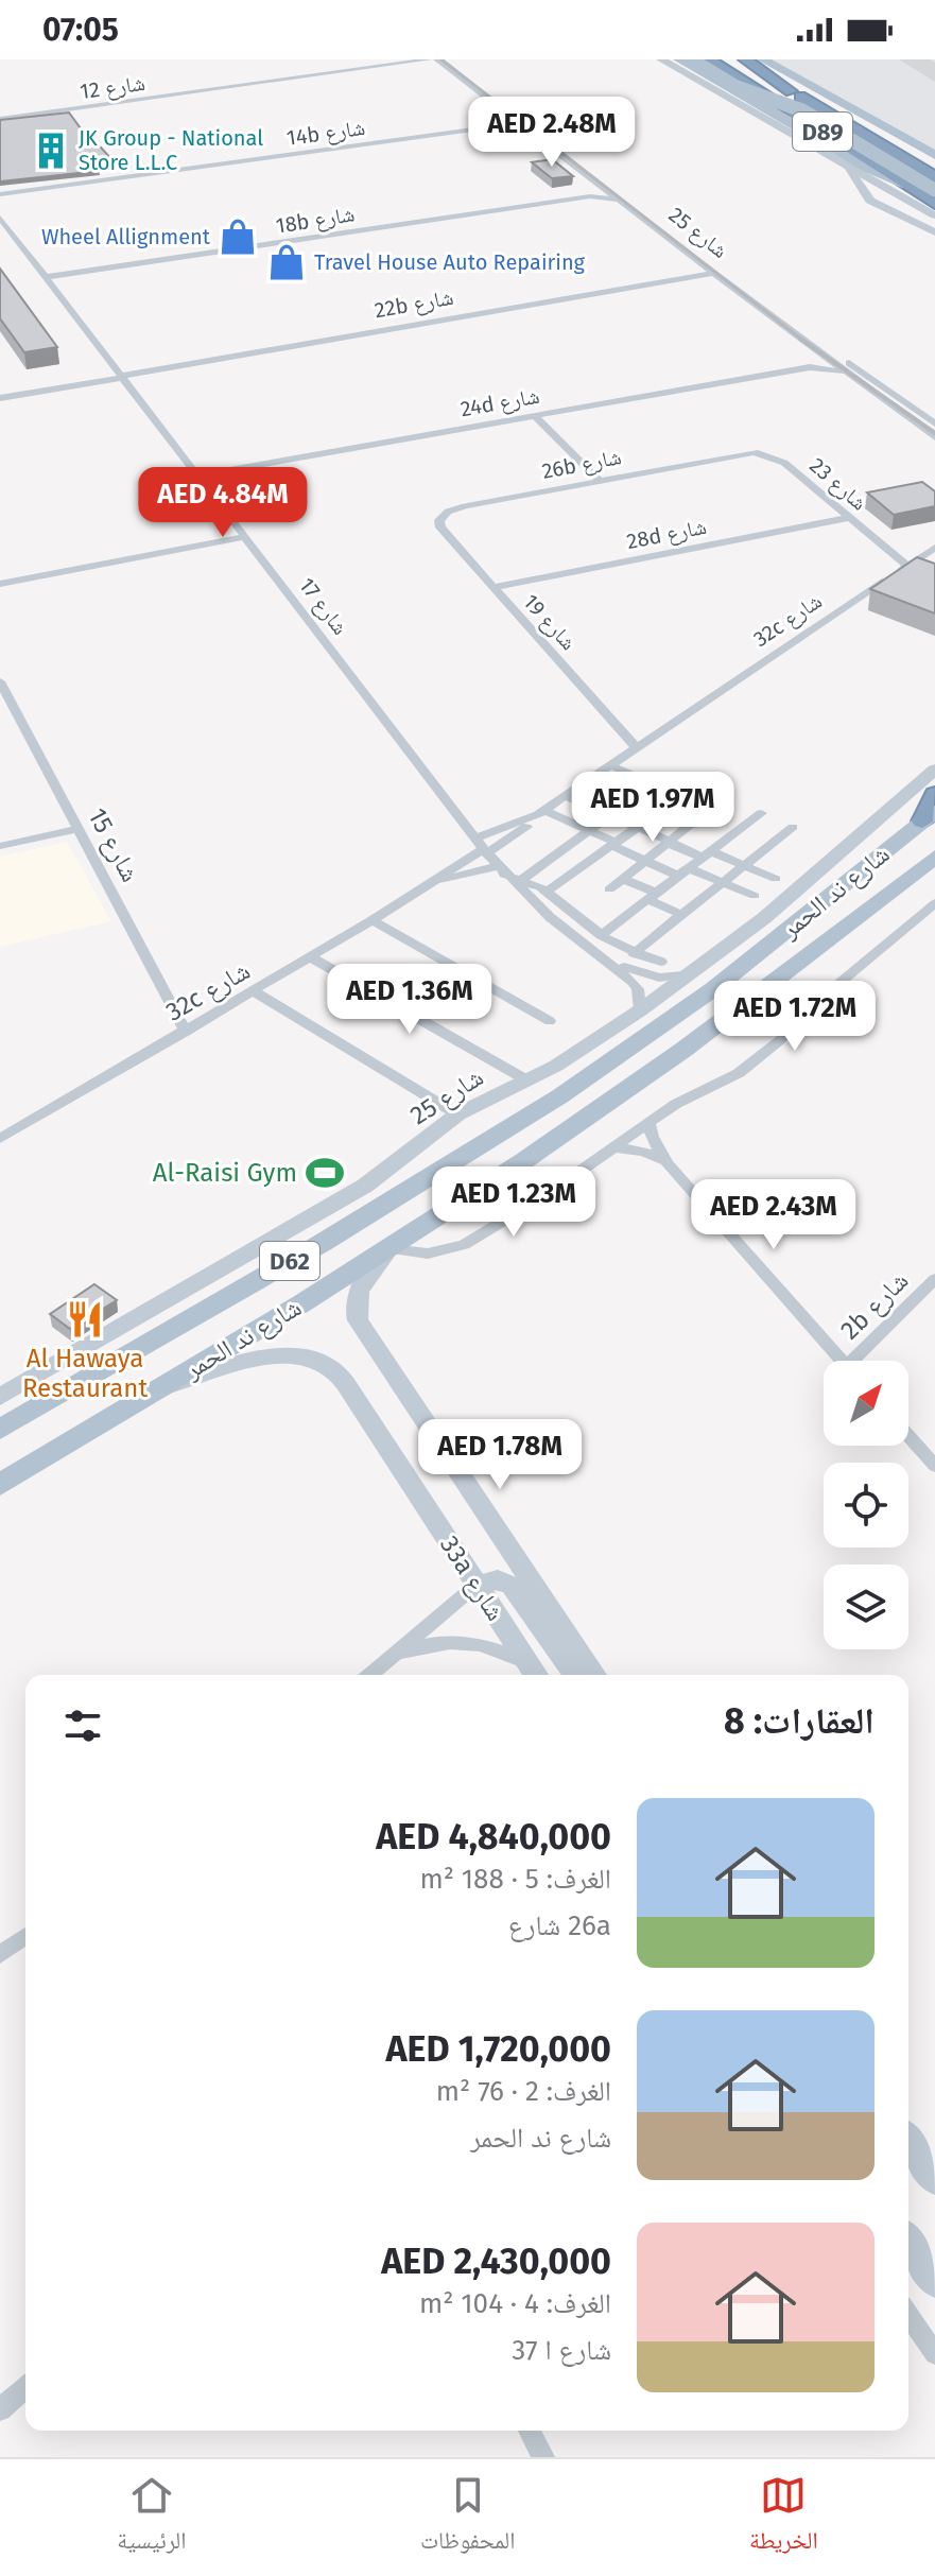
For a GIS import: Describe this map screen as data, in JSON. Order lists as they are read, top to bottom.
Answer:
{
  "streets": {
    "highway": ["D89"],
    "main road": ["شارع ند الحمر", "D62"],
    "street": [
      "شارع 12",
      "14b شارع",
      "18b شارع",
      "شارع 25",
      "22b شارع",
      "24d شارع",
      "26b شارع",
      "شارع 23",
      "28d شارع",
      "شارع 17",
      "32c شارع",
      "شارع 19",
      "شارع 15",
      "2b شارع",
      "33a شارع"
    ]
  },
  "crossings": [
    ["14b شارع", "شارع 25"],
    ["18b شارع", "شارع 25"],
    ["18b شارع", "شارع 17"],
    ["شارع 25", "22b شارع"],
    ["شارع 25", "24d شارع"],
    ["شارع 25", "شارع 17"],
    ["22b شارع", "شارع 17"],
    ["24d شارع", "شارع 17"],
    ["26b شارع", "شارع 23"],
    ["26b شارع", "شارع 19"],
    ["شارع 23", "28d شارع"],
    ["شارع 23", "32c شارع"],
    ["28d شارع", "شارع 19"],
    ["شارع 17", "32c شارع"],
    ["32c شارع", "شارع 19"],
    ["32c شارع", "شارع 15"],
    ["شارع ند الحمر", "33a شارع"]
  ],
  "places": {
    "building": ["JK Group - National Store L.L.C"],
    "shop": ["Wheel Allignment", "Travel House Auto Repairing"],
    "sports": ["Al-Raisi Gym"],
    "restaurant": ["Al Hawaya Restaurant"]
  },
  "north": "top right",
  "page": {
    "status": "07:05",
    "price": [
      "AED 2.48M",
      "AED 4.84M",
      "AED 1.97M",
      "AED 1.36M",
      "AED 1.72M",
      "AED 1.23M",
      "AED 2.43M",
      "AED 1.78M"
    ],
    "heading": "العقارات: 8",
    "list": [
      {
        "name": "AED 4,840,000",
        "note": "الغرف: 5 · 188 m² · 26a شارع"
      },
      {
        "name": "AED 1,720,000",
        "note": "الغرف: 2 · 76 m² · شارع ند الحمر"
      },
      {
        "name": "AED 2,430,000",
        "note": "الغرف: 4 · 104 m² · شارع ا 37"
      }
    ],
    "tabs": ["الخريطة", "المحفوظات", "الرئيسية"]
  }
}
